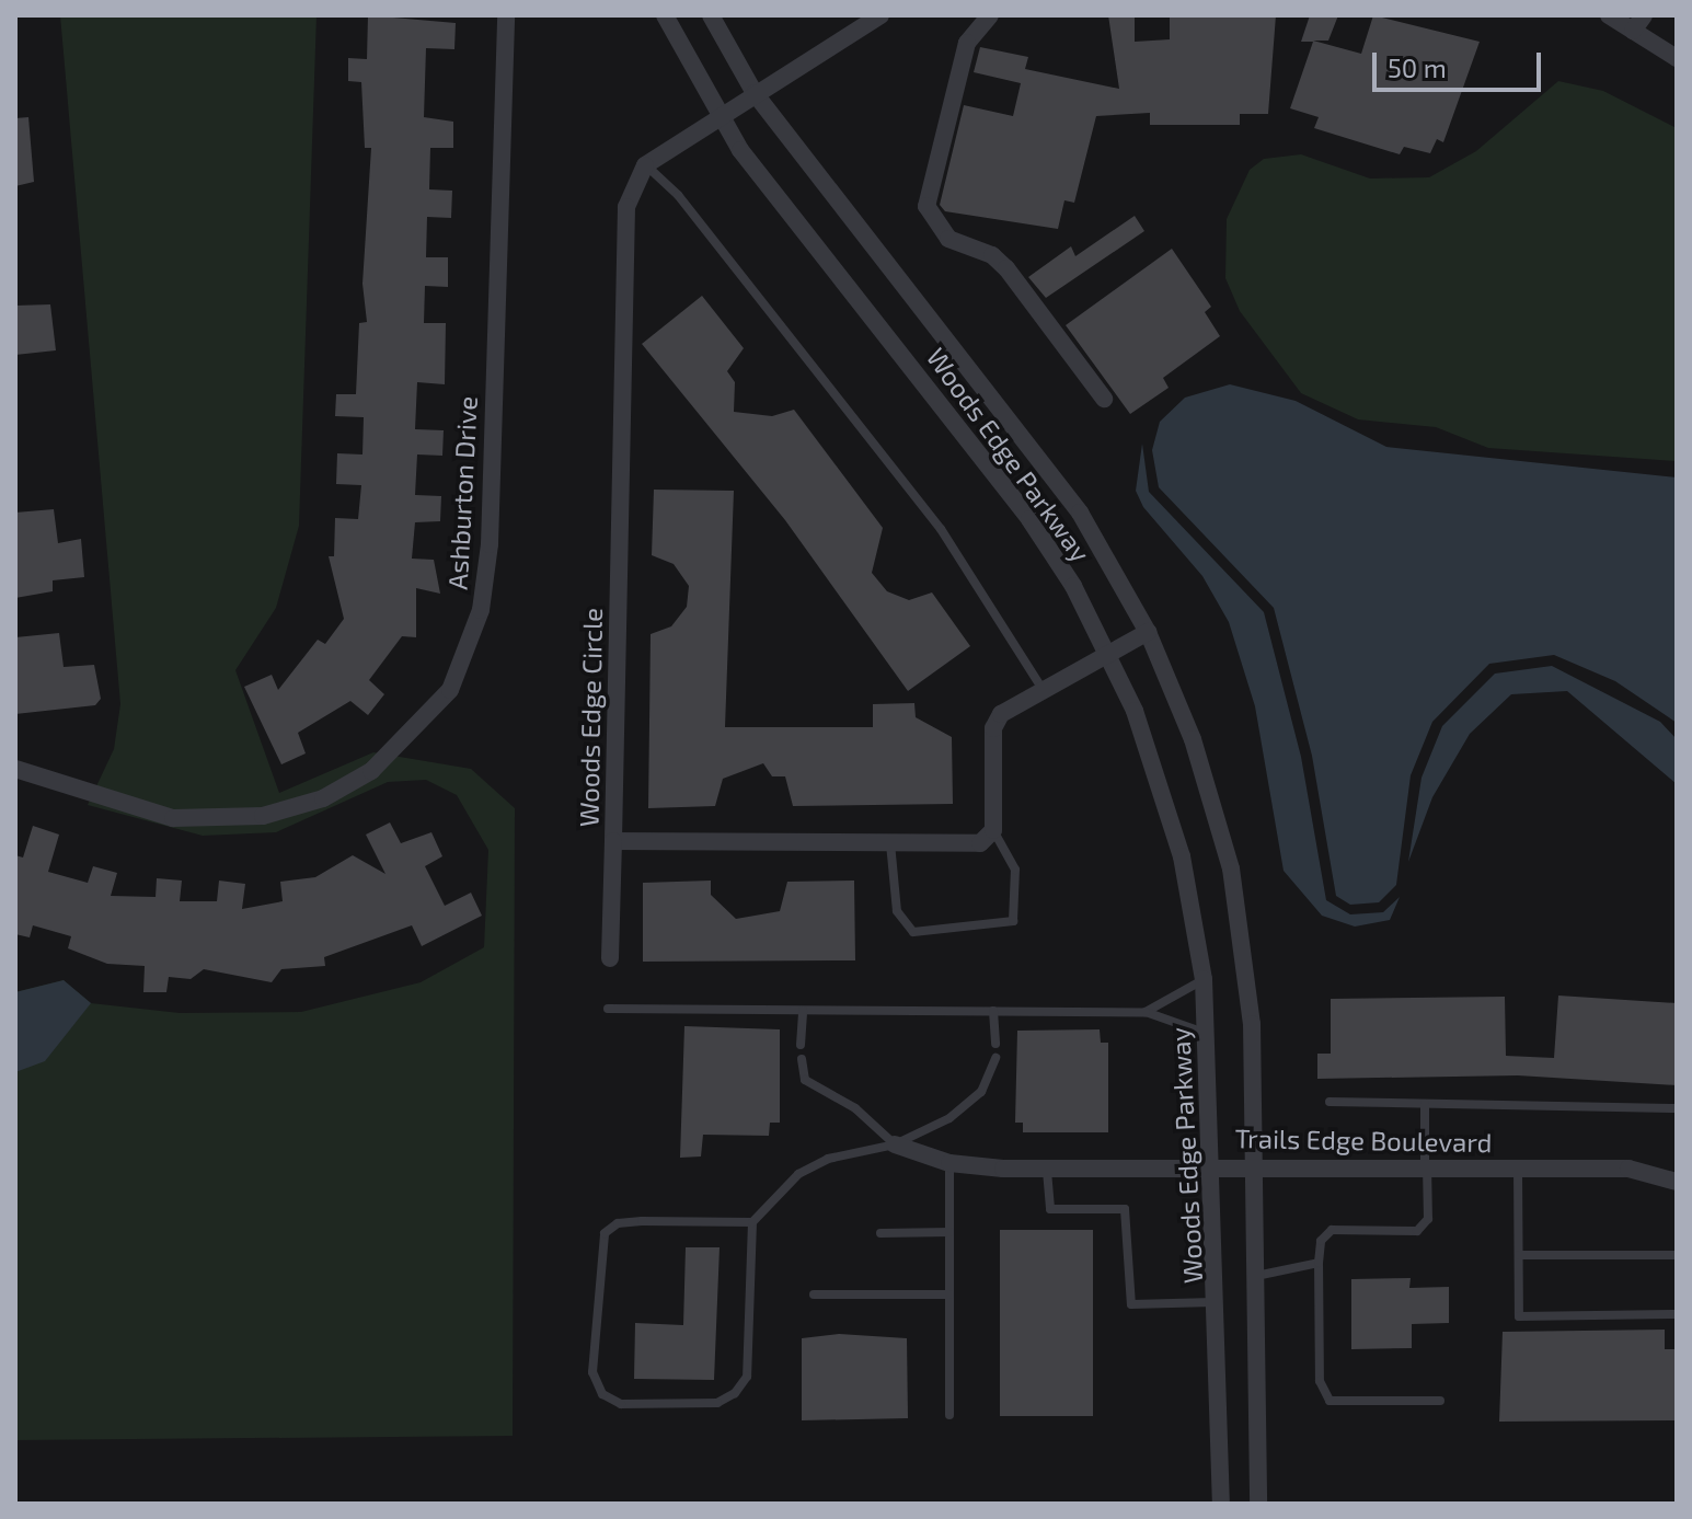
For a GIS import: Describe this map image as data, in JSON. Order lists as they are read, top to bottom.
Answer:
{
  "streets": {
    "street": [
      "Woods Edge Parkway",
      "Ashburton Drive",
      "Woods Edge Circle",
      "Trails Edge Boulevard"
    ]
  },
  "crossings": [
    ["Woods Edge Parkway", "Trails Edge Boulevard"]
  ],
  "scale_bar": "50 m"
}
